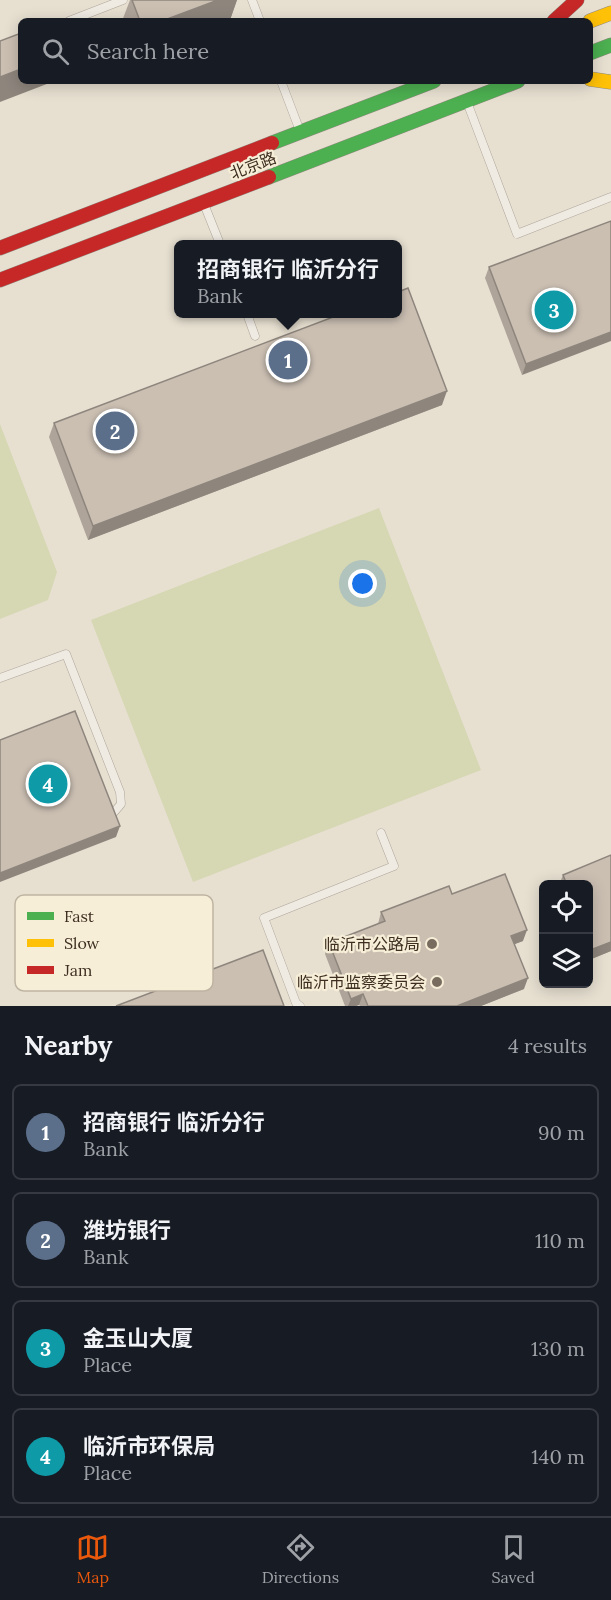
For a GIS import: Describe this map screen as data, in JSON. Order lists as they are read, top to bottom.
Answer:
{
  "streets": {
    "main road": ["北京路"]
  },
  "places": ["临沂市公路局", "临沂市监察委员会"],
  "legend": ["Fast", "Slow", "Jam"],
  "page": {
    "search": "Search here",
    "popup": ["招商银行 临沂分行", "Bank"],
    "pins": [
      "3",
      "1",
      "2",
      "4"
    ],
    "heading": ["Nearby", "4 results"],
    "list": [
      {
        "mark": "1",
        "name": "招商银行 临沂分行",
        "note": "Bank",
        "value": "90 m"
      },
      {
        "mark": "2",
        "name": "潍坊银行",
        "note": "Bank",
        "value": "110 m"
      },
      {
        "mark": "3",
        "name": "金玉山大厦",
        "note": "Place",
        "value": "130 m"
      },
      {
        "mark": "4",
        "name": "临沂市环保局",
        "note": "Place",
        "value": "140 m"
      }
    ],
    "nav": ["Map", "Directions", "Saved"]
  }
}
